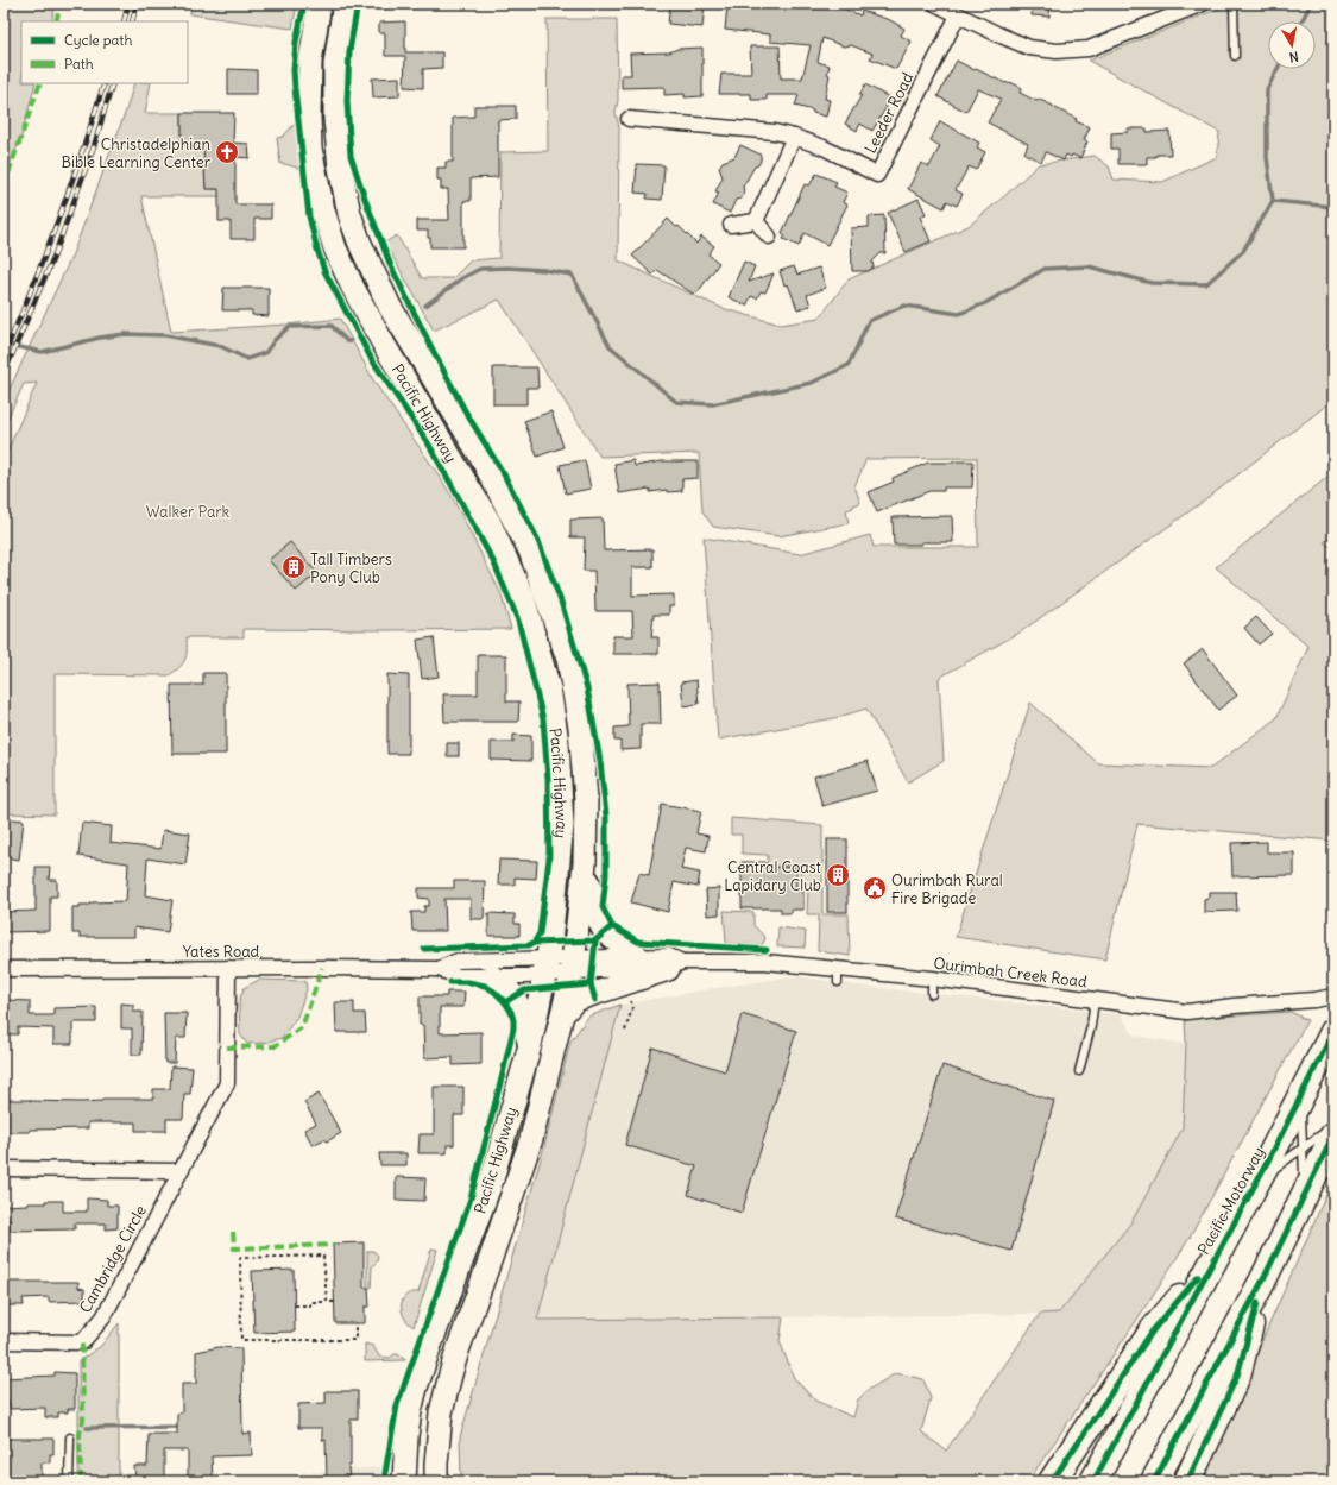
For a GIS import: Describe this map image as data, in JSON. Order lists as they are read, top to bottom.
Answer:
{
  "streets": {
    "highway": ["Pacific Motorway"],
    "main road": ["Pacific Highway"],
    "street": [
      "Leeder Road",
      "Yates Road",
      "Ourimbah Creek Road",
      "Cambridge Circle"
    ]
  },
  "crossings": [
    ["Pacific Highway", "Yates Road"],
    ["Pacific Highway", "Ourimbah Creek Road"],
    ["Yates Road", "Ourimbah Creek Road"],
    ["Yates Road", "Cambridge Circle"]
  ],
  "parks": ["Walker Park"],
  "places": {
    "church": ["Christadelphian Bible Learning Center"],
    "building": ["Tall Timbers Pony Club", "Central Coast Lapidary Club"],
    "public building": ["Ourimbah Rural Fire Brigade"]
  },
  "legend": ["Cycle path", "Path"],
  "north": "bottom"
}
